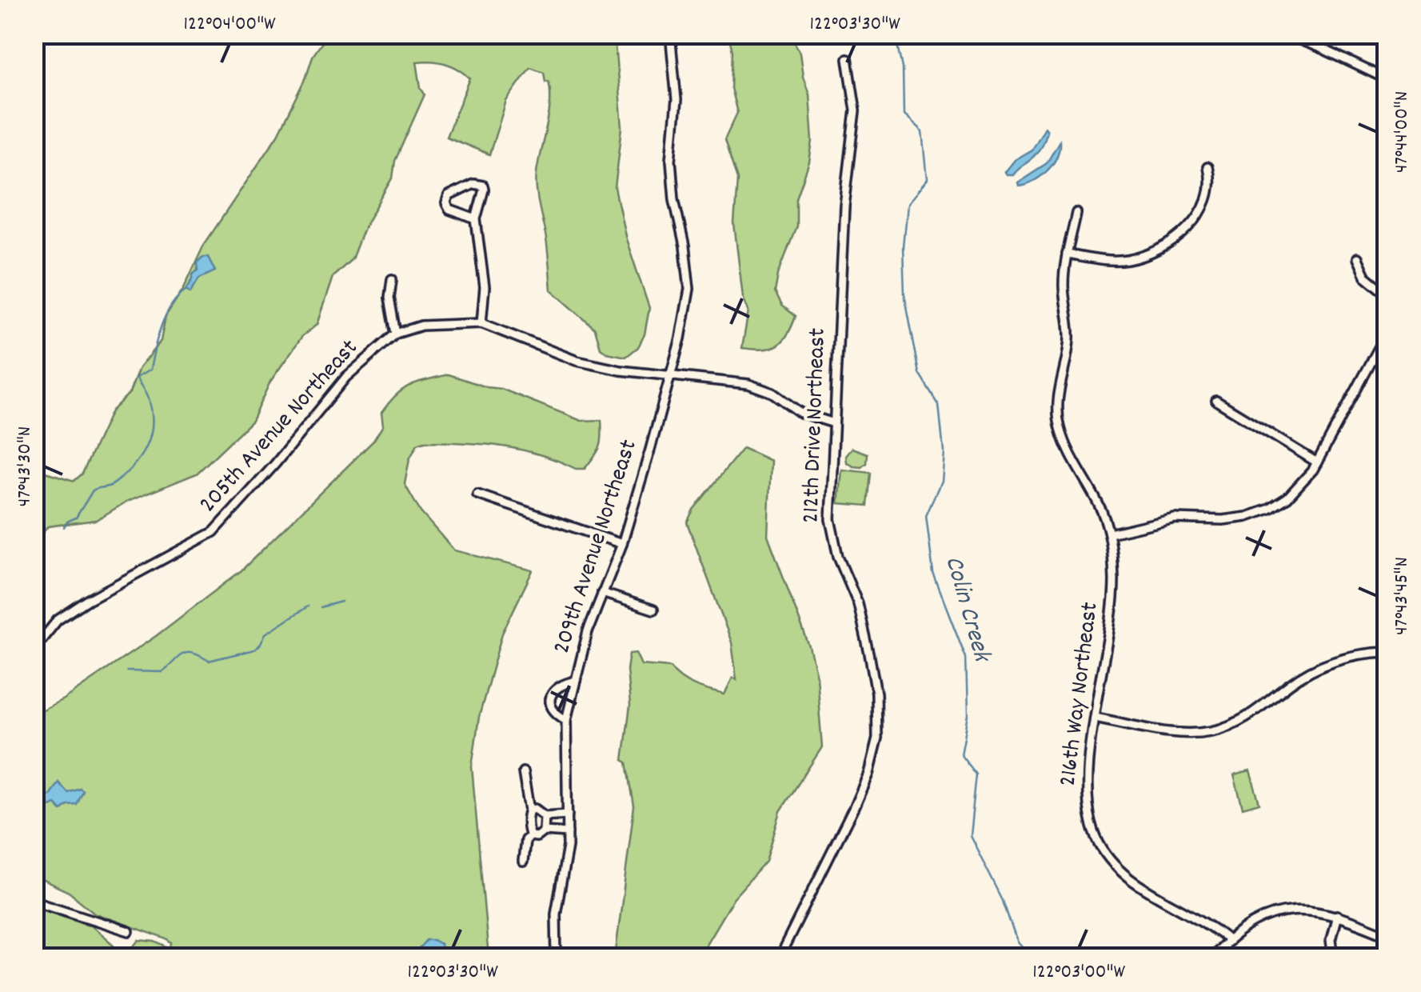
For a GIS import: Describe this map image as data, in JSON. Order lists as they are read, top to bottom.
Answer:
{
  "streets": {
    "street": [
      "212th Drive Northeast",
      "205th Avenue Northeast",
      "209th Avenue Northeast",
      "216th Way Northeast"
    ]
  },
  "water": ["Colin Creek"],
  "coordinates": [
    "122°04'00\"W",
    "122°03'30\"W",
    "47°44'00\"N",
    "47°43'30\"N",
    "47°43'45\"N",
    "122°03'00\"W"
  ]
}
